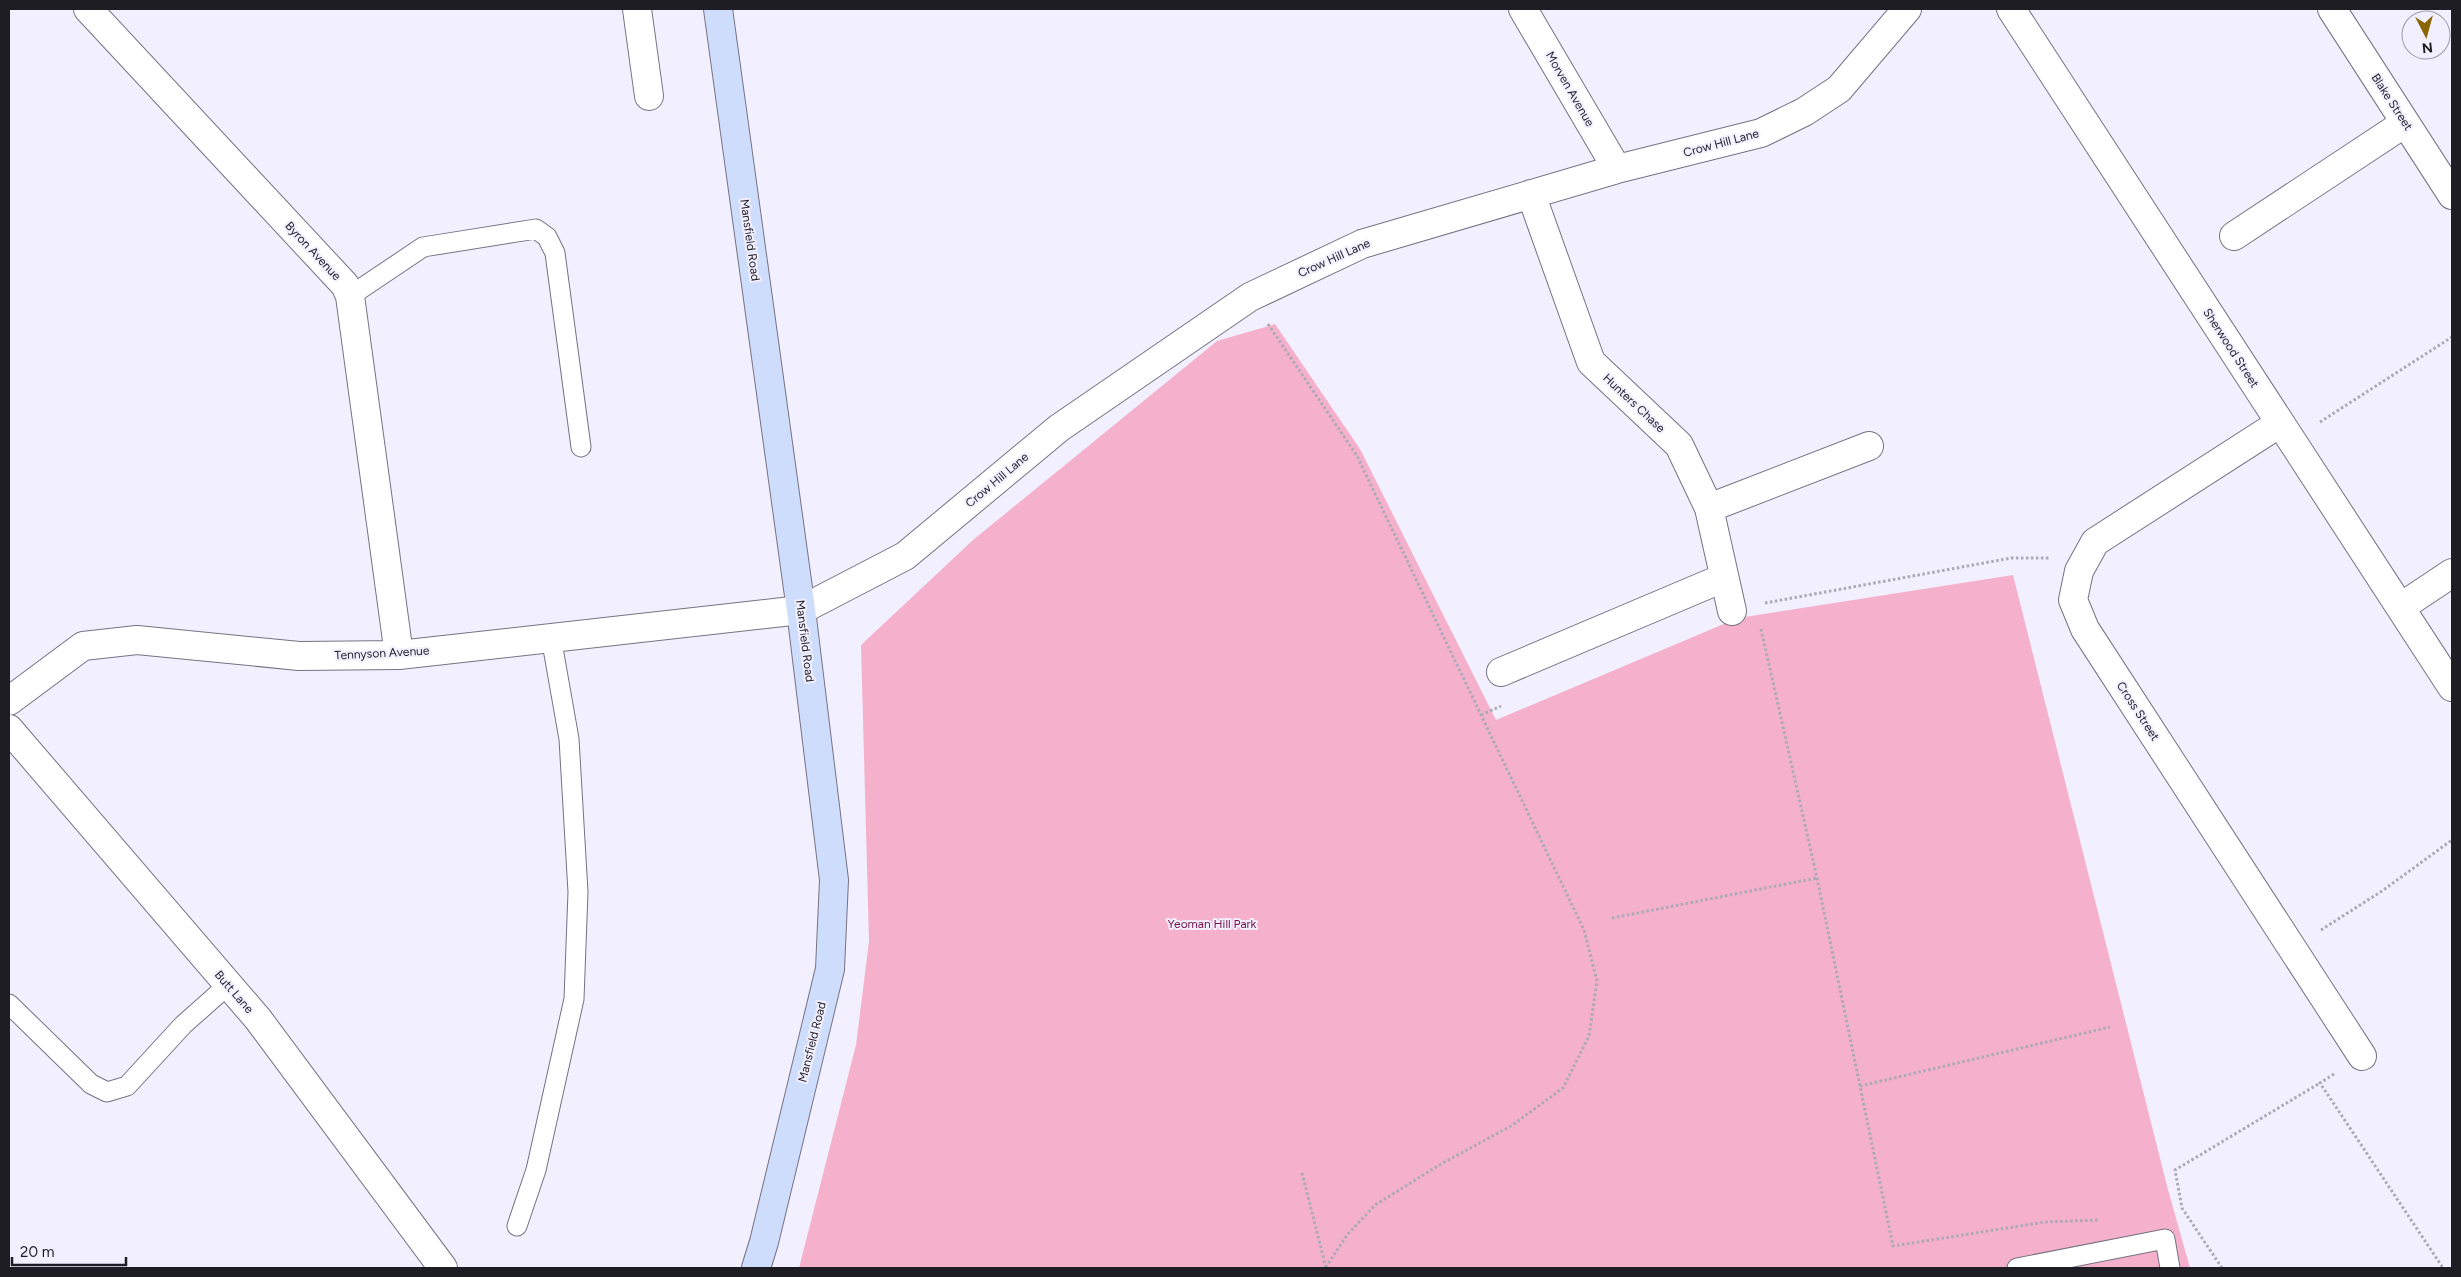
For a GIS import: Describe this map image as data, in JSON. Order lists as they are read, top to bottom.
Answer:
{
  "streets": {
    "main road": ["Mansfield Road"],
    "street": [
      "Morven Avenue",
      "Blake Street",
      "Crow Hill Lane",
      "Byron Avenue",
      "Sherwood Street",
      "Hunters Chase",
      "Tennyson Avenue",
      "Cross Street",
      "Butt Lane"
    ]
  },
  "crossings": [
    ["Morven Avenue", "Crow Hill Lane"],
    ["Crow Hill Lane", "Mansfield Road"],
    ["Crow Hill Lane", "Hunters Chase"],
    ["Crow Hill Lane", "Tennyson Avenue"],
    ["Mansfield Road", "Tennyson Avenue"],
    ["Byron Avenue", "Tennyson Avenue"],
    ["Sherwood Street", "Cross Street"]
  ],
  "parks": ["Yeoman Hill Park"],
  "scale_bar": "20 m",
  "north": "bottom"
}
